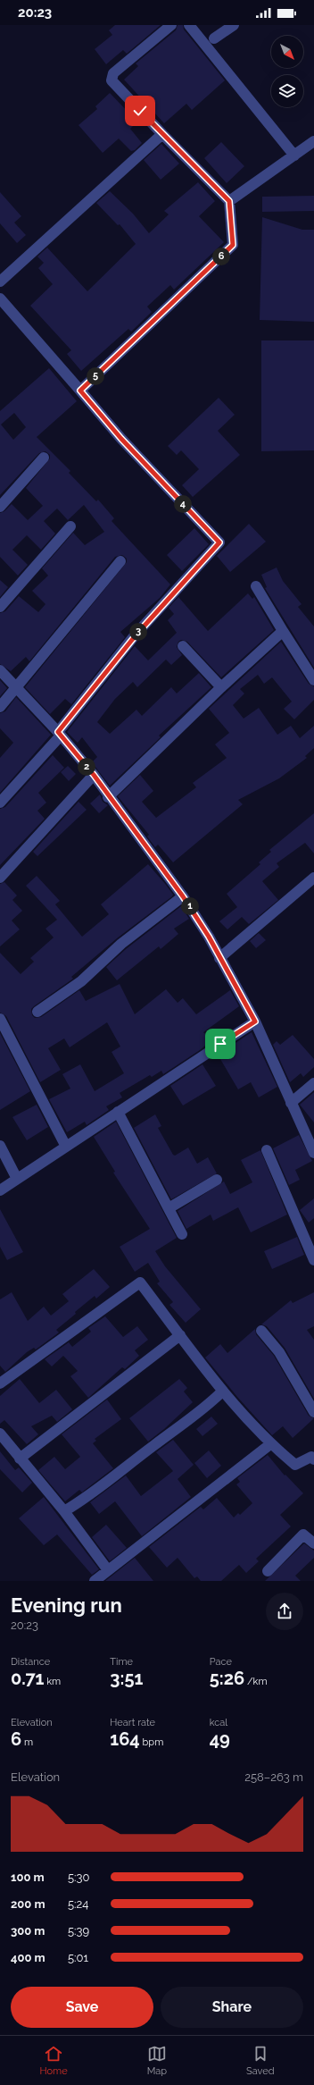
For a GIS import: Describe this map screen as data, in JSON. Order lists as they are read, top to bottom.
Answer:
{
  "north": "bottom right",
  "page": {
    "status": "20:23",
    "pins": [
      "6",
      "5",
      "4",
      "3",
      "2",
      "1"
    ],
    "heading": ["Evening run", "20:23"],
    "stats": [
      ["Distance", "0.71 km"],
      ["Time", "3:51"],
      ["Pace", "5:26 /km"],
      ["Elevation", "6 m"],
      ["Heart rate", "164 bpm"],
      ["kcal", "49"]
    ],
    "chart": ["Elevation", "258–263 m"],
    "list": [
      {
        "name": "100 m",
        "note": "5:30"
      },
      {
        "name": "200 m",
        "note": "5:24"
      },
      {
        "name": "300 m",
        "note": "5:39"
      },
      {
        "name": "400 m",
        "note": "5:01"
      }
    ],
    "buttons": ["Save", "Share"],
    "tabs": ["Home", "Map", "Saved"]
  }
}
